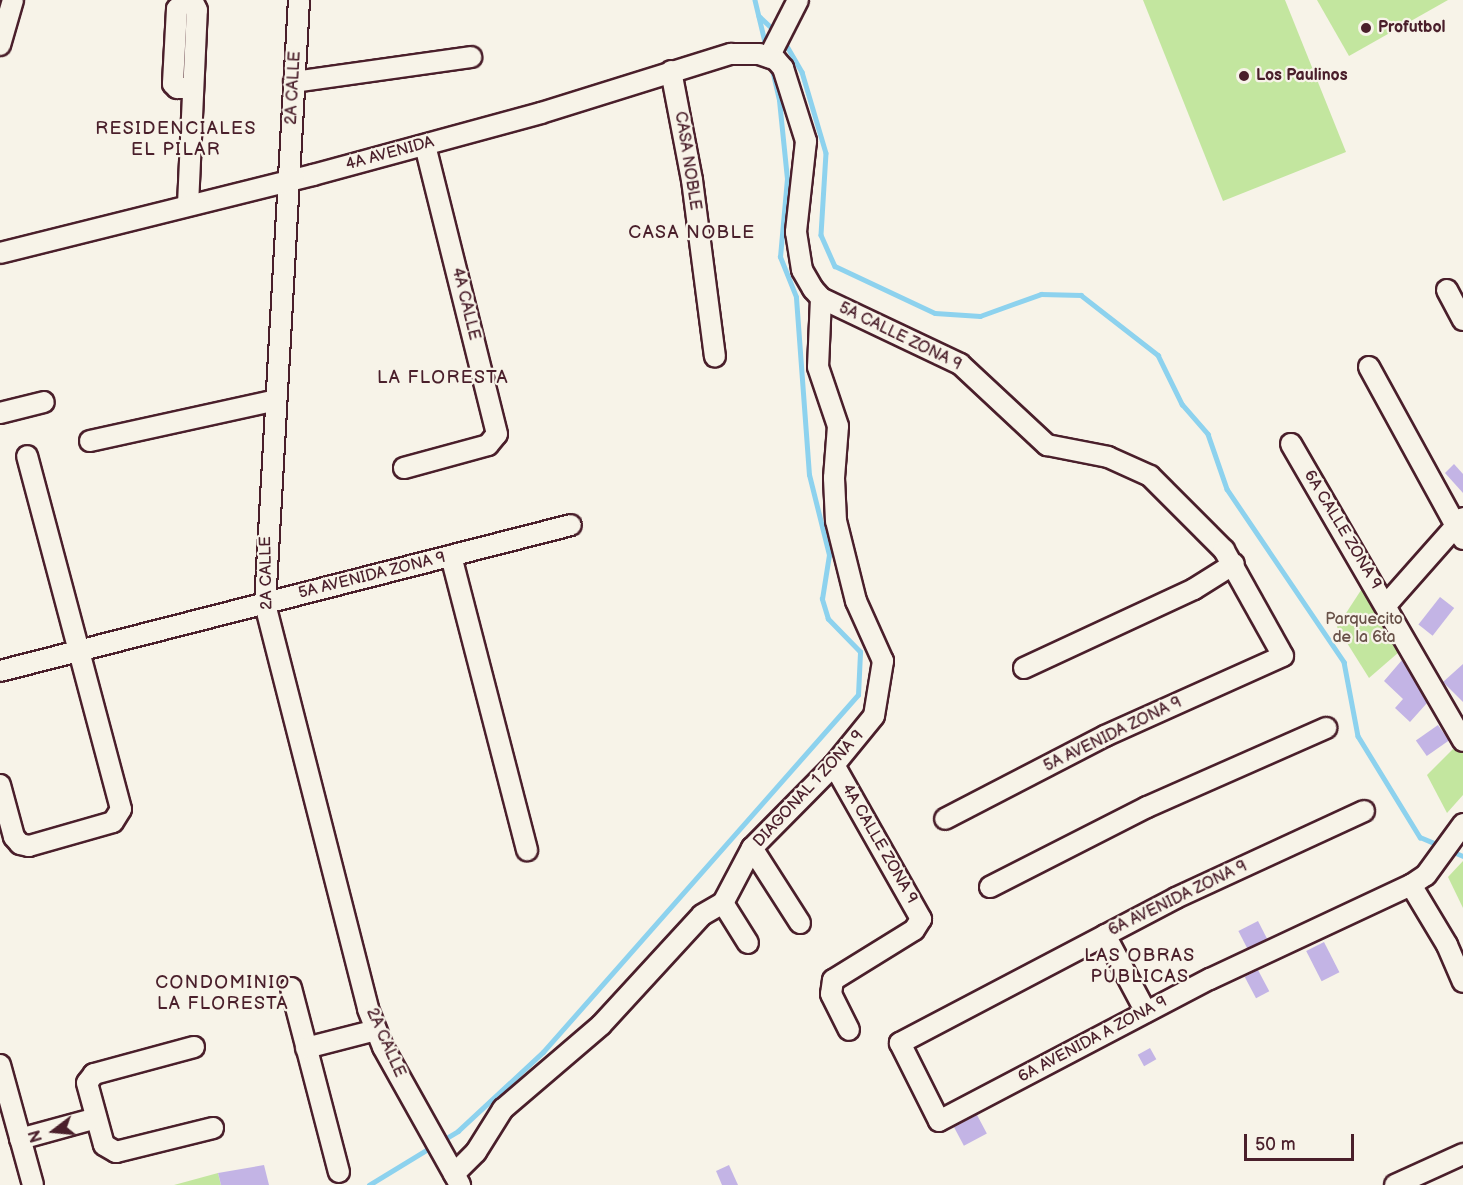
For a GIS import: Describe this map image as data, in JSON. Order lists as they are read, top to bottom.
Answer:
{
  "streets": {
    "street": [
      "2A CALLE",
      "4A AVENIDA",
      "CASA NOBLE",
      "4A CALLE",
      "5A CALLE ZONA 9",
      "6A CALLE ZONA 9",
      "5A AVENIDA ZONA 9",
      "DIAGONAL 1 ZONA 9",
      "4A CALLE ZONA 9",
      "6A AVENIDA ZONA 9",
      "6A AVENIDA A ZONA 9"
    ]
  },
  "crossings": [
    ["2A CALLE", "4A AVENIDA"],
    ["2A CALLE", "5A AVENIDA ZONA 9"],
    ["2A CALLE", "DIAGONAL 1 ZONA 9"],
    ["4A AVENIDA", "CASA NOBLE"],
    ["4A AVENIDA", "4A CALLE"],
    ["4A AVENIDA", "5A CALLE ZONA 9"],
    ["5A CALLE ZONA 9", "5A AVENIDA ZONA 9"],
    ["5A CALLE ZONA 9", "DIAGONAL 1 ZONA 9"],
    ["DIAGONAL 1 ZONA 9", "4A CALLE ZONA 9"],
    ["6A AVENIDA ZONA 9", "6A AVENIDA A ZONA 9"]
  ],
  "districts": [
    "RESIDENCIALES EL PILAR",
    "CASA NOBLE",
    "LA FLORESTA",
    "LAS OBRAS PÚBLICAS",
    "CONDOMINIO LA FLORESTA"
  ],
  "parks": ["Parquecito de la 6ta"],
  "places": ["Profutbol", "Los Paulinos"],
  "scale_bar": "50 m",
  "north": "left"
}
